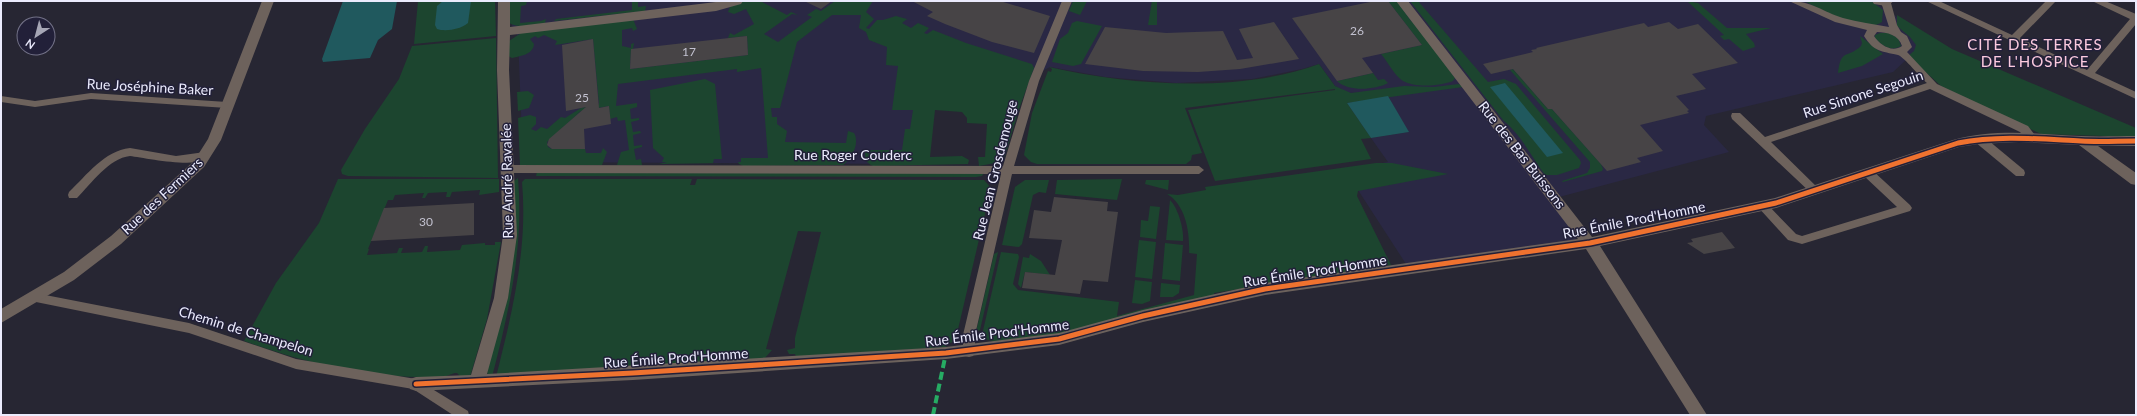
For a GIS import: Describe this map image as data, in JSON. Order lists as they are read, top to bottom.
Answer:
{
  "streets": {
    "street": [
      "Rue Joséphine Baker",
      "Rue Simone Segouin",
      "Rue Roger Couderc",
      "Rue des Bas Buissons",
      "Rue Jean Grosdemouge",
      "Rue André Ravalée",
      "Rue des Fermiers",
      "Rue Émile Prod'Homme",
      "Chemin de Champelon"
    ]
  },
  "crossings": [
    ["Rue Joséphine Baker", "Rue des Fermiers"],
    ["Rue Simone Segouin", "Rue Émile Prod'Homme"],
    ["Rue Roger Couderc", "Rue Jean Grosdemouge"],
    ["Rue Roger Couderc", "Rue André Ravalée"],
    ["Rue des Bas Buissons", "Rue Émile Prod'Homme"],
    ["Rue Jean Grosdemouge", "Rue Émile Prod'Homme"],
    ["Rue André Ravalée", "Rue Émile Prod'Homme"],
    ["Rue des Fermiers", "Chemin de Champelon"],
    ["Rue Émile Prod'Homme", "Chemin de Champelon"]
  ],
  "districts": ["CITÉ DES TERRES DE L'HOSPICE"],
  "house_numbers": [
    "26",
    "17",
    "25",
    "30"
  ],
  "north": "bottom left"
}
